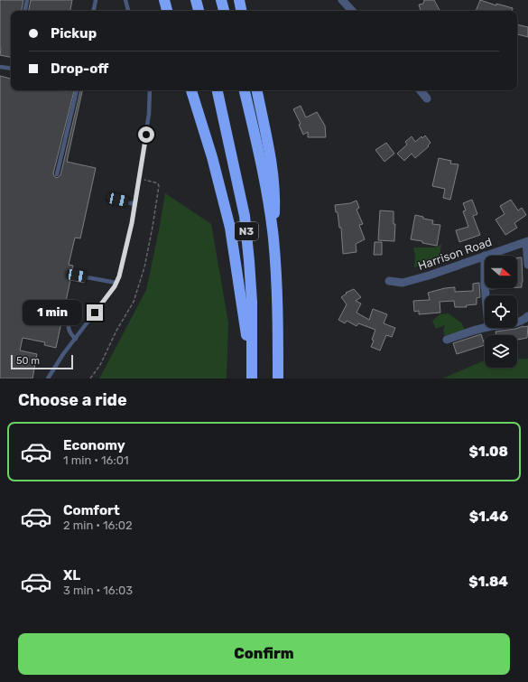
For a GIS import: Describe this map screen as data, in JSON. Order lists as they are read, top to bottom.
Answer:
{
  "streets": {
    "highway": ["N3"],
    "street": ["Harrison Road"]
  },
  "scale_bar": "50 m",
  "north": "right",
  "page": {
    "banner": ["Pickup", "Drop-off"],
    "bubble": "1 min",
    "scale": "50 m",
    "heading": "Choose a ride",
    "list": [
      {
        "name": "Economy",
        "note": "1 min · 16:01",
        "value": "$1.08"
      },
      {
        "name": "Comfort",
        "note": "2 min · 16:02",
        "value": "$1.46"
      },
      {
        "name": "XL",
        "note": "3 min · 16:03",
        "value": "$1.84"
      }
    ],
    "buttons": "Confirm"
  }
}
